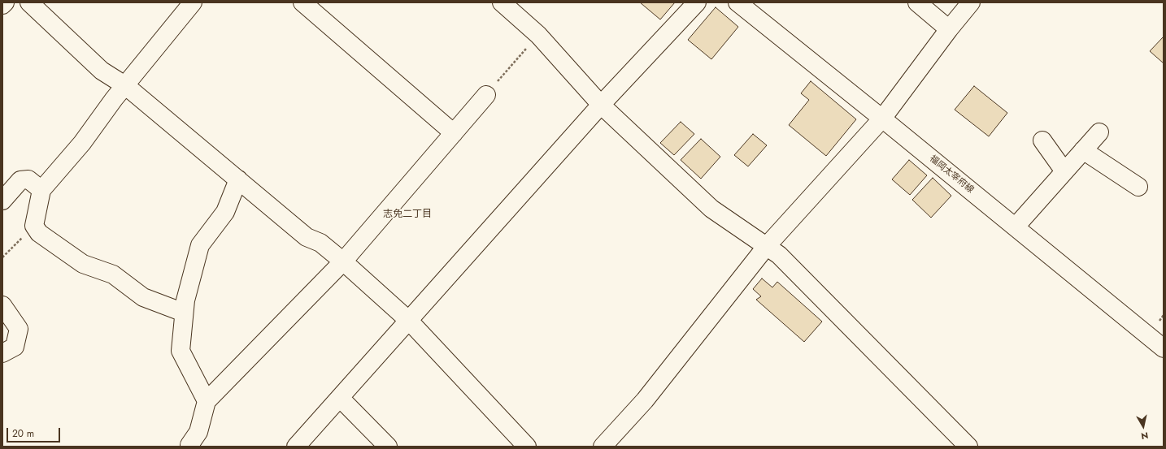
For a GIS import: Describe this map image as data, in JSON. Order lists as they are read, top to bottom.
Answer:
{
  "streets": {
    "street": ["福岡太宰府線"]
  },
  "districts": ["志免二丁目"],
  "scale_bar": "20 m",
  "north": "bottom"
}
